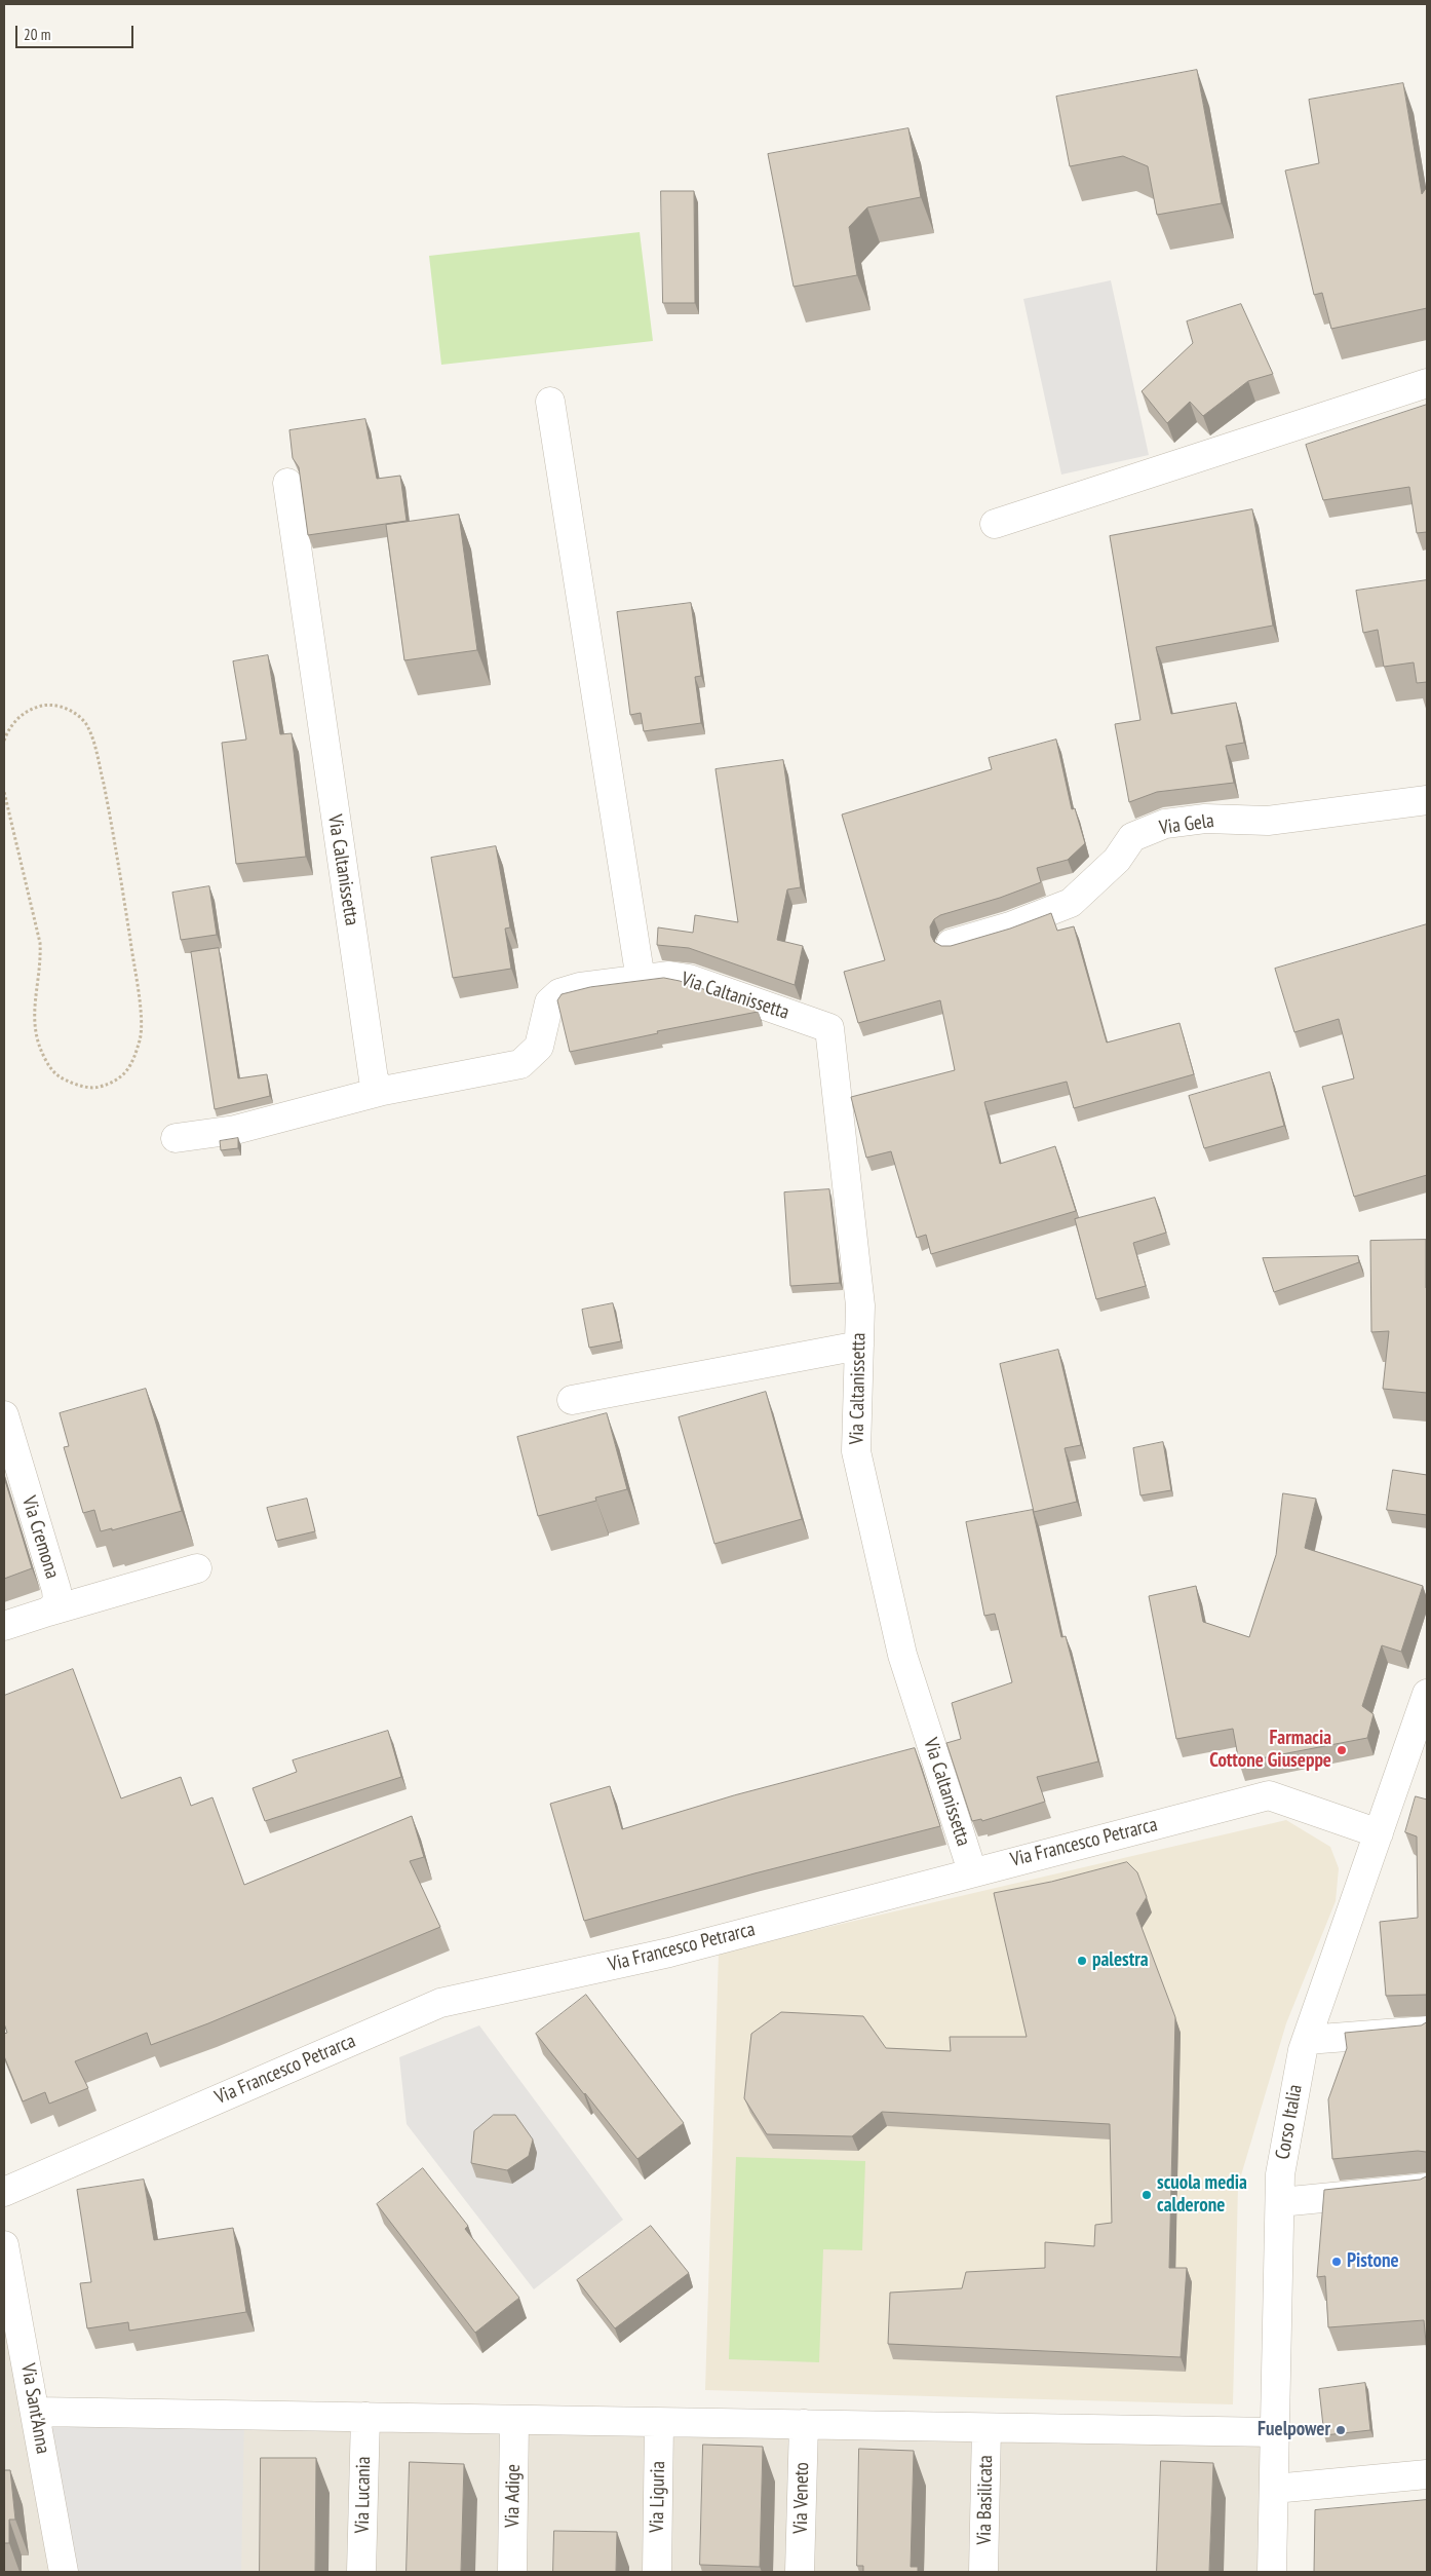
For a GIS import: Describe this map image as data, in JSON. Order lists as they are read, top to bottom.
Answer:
{
  "streets": {
    "street": [
      "Via Gela",
      "Via Caltanissetta",
      "Via Cremona",
      "Via Francesco Petrarca",
      "Corso Italia",
      "Via Sant'Anna",
      "Via Lucania",
      "Via Adige",
      "Via Liguria",
      "Via Veneto",
      "Via Basilicata"
    ]
  },
  "crossings": [
    ["Via Caltanissetta", "Via Francesco Petrarca"],
    ["Via Francesco Petrarca", "Corso Italia"]
  ],
  "places": [
    "Farmacia Cottone Giuseppe",
    "palestra",
    "scuola media calderone",
    "Pistone",
    "Fuelpower"
  ],
  "scale_bar": "20 m"
}
